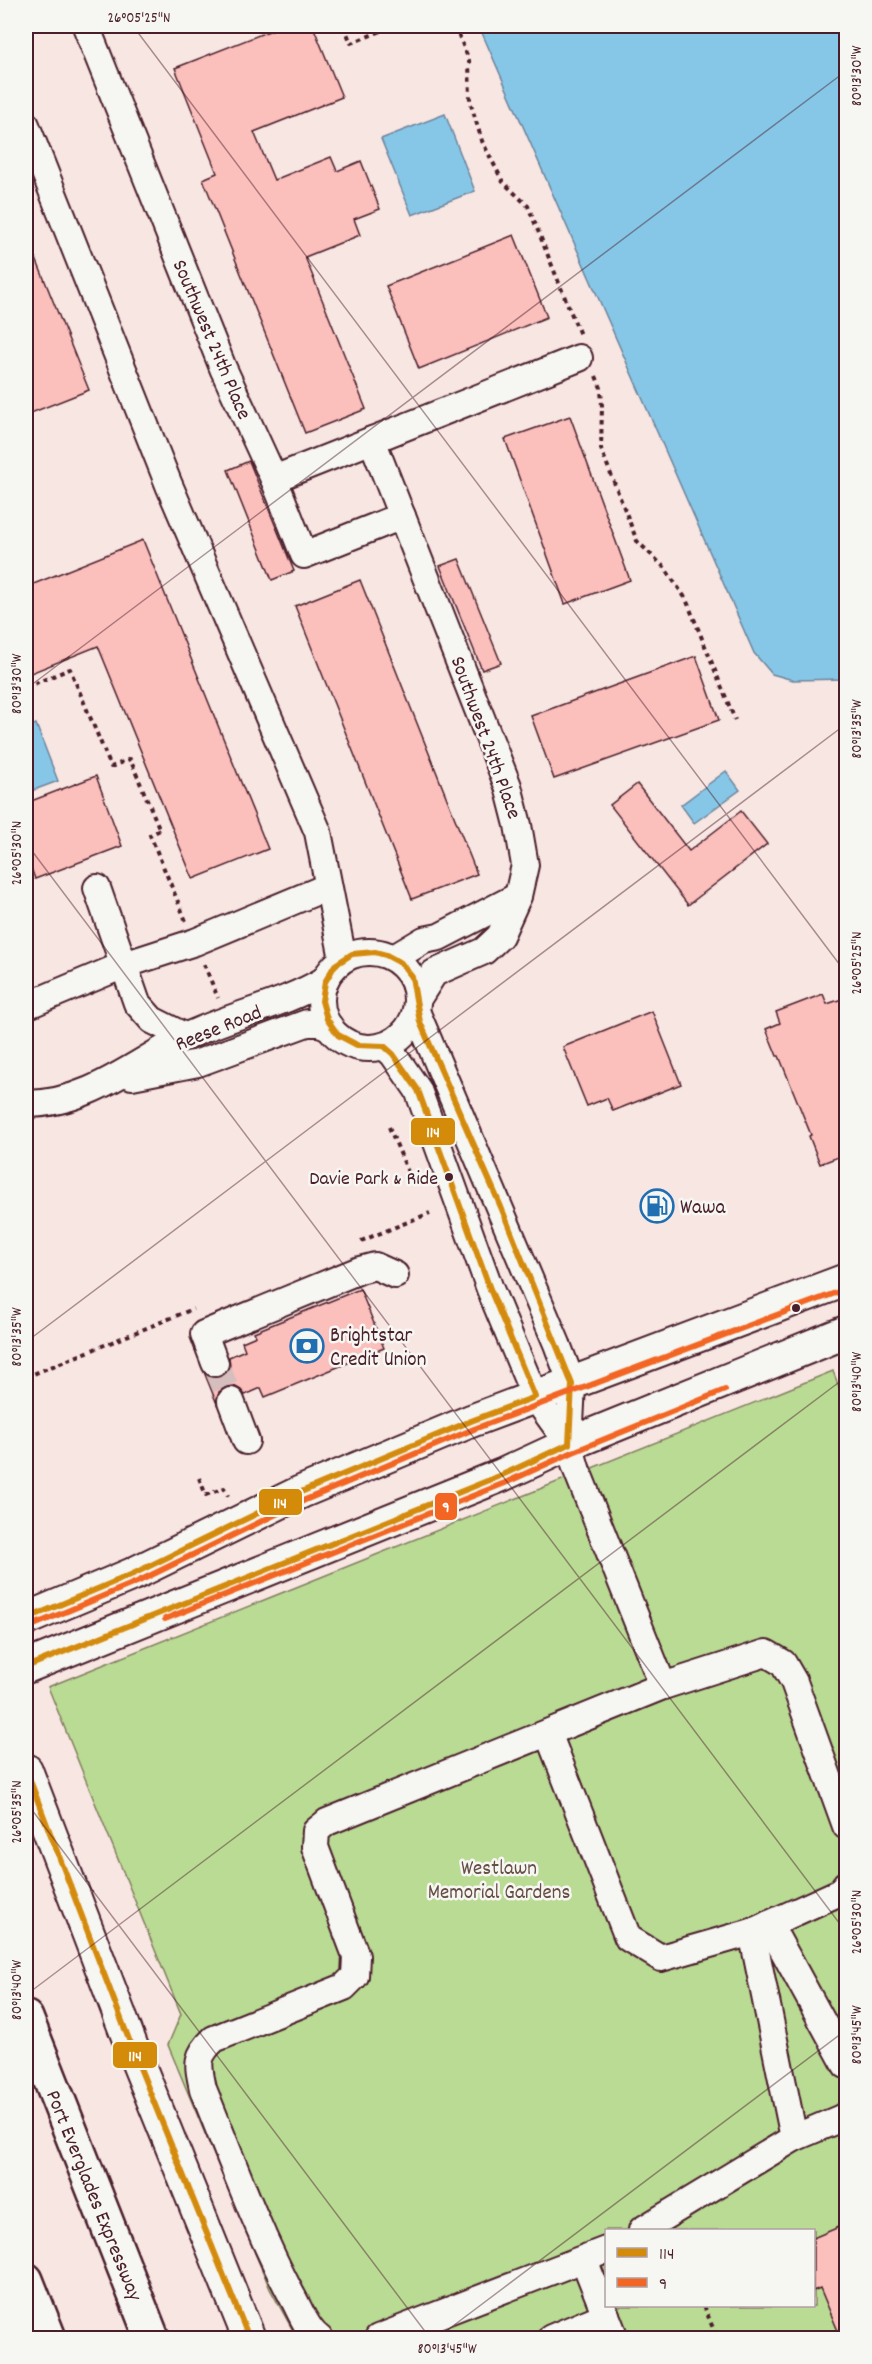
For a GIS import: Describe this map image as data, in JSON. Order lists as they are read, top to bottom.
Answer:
{
  "streets": {
    "highway": ["Port Everglades Expressway"],
    "street": ["Southwest 24th Place", "Reese Road"]
  },
  "crossings": [
    ["Southwest 24th Place", "Reese Road"]
  ],
  "parks": ["Westlawn Memorial Gardens"],
  "places": {
    "other": ["Davie Park & Ride"],
    "fuel station": ["Wawa"],
    "bank": ["Brightstar Credit Union"]
  },
  "lines": ["transit line 114", "transit line 9"],
  "legend": ["114", "9"],
  "coordinates": [
    "26°05'25\"N",
    "80°13'30\"W",
    "80°13'35\"W",
    "26°05'30\"N",
    "80°13'40\"W",
    "26°05'35\"N",
    "80°13'45\"W"
  ]
}
